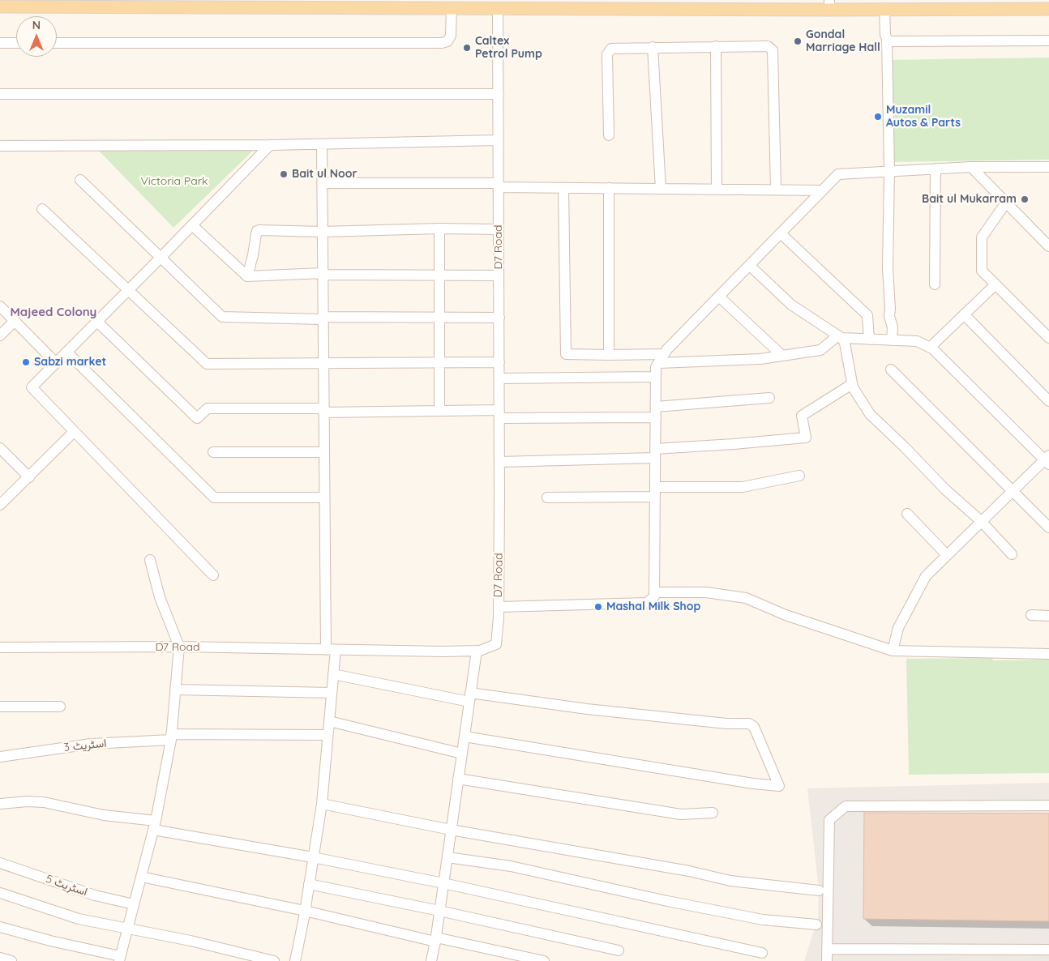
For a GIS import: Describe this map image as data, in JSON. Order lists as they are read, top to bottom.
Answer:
{
  "streets": {
    "street": ["D7 Road", "اسٹریٹ 3", "اسٹریٹ 5"]
  },
  "districts": ["Majeed Colony"],
  "parks": ["Victoria Park"],
  "places": [
    "Gondal Marriage Hall",
    "Caltex Petrol Pump",
    "Muzamil Autos & Parts",
    "Bait ul Noor",
    "Bait ul Mukarram",
    "Sabzi market",
    "Mashal Milk Shop"
  ],
  "north": "top"
}
